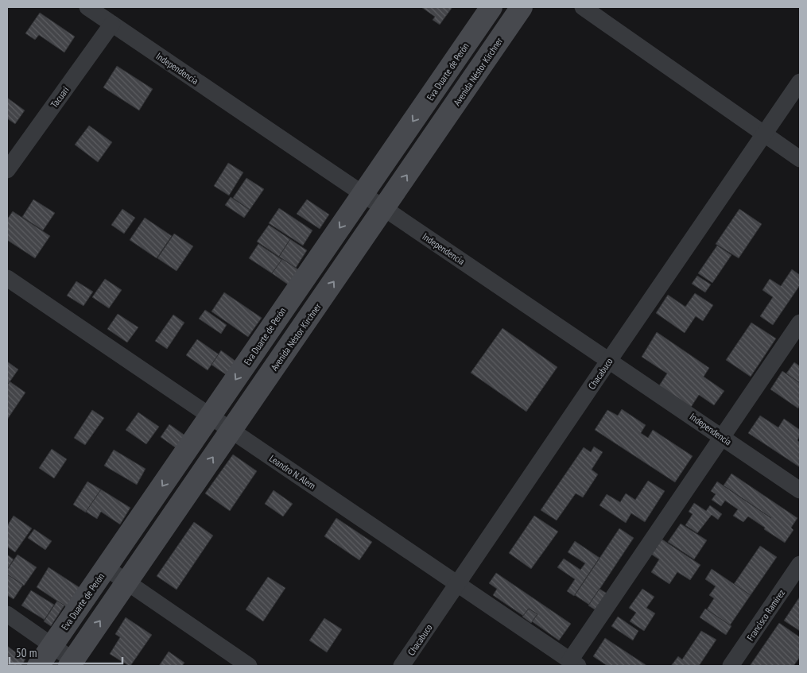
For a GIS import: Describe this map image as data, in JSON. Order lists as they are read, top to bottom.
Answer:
{
  "streets": {
    "street": [
      "Independencia",
      "Eva Duarte de Perón",
      "Avenida Néstor Kirchner",
      "Tacuarí",
      "Chacabuco",
      "Leandro N. Alem",
      "Francisco Ramírez"
    ]
  },
  "crossings": [
    ["Independencia", "Eva Duarte de Perón"],
    ["Independencia", "Avenida Néstor Kirchner"],
    ["Independencia", "Tacuarí"],
    ["Independencia", "Chacabuco"],
    ["Eva Duarte de Perón", "Leandro N. Alem"],
    ["Avenida Néstor Kirchner", "Leandro N. Alem"],
    ["Chacabuco", "Leandro N. Alem"]
  ],
  "one_way": ["Eva Duarte de Perón", "Avenida Néstor Kirchner"],
  "scale_bar": "50 m"
}
